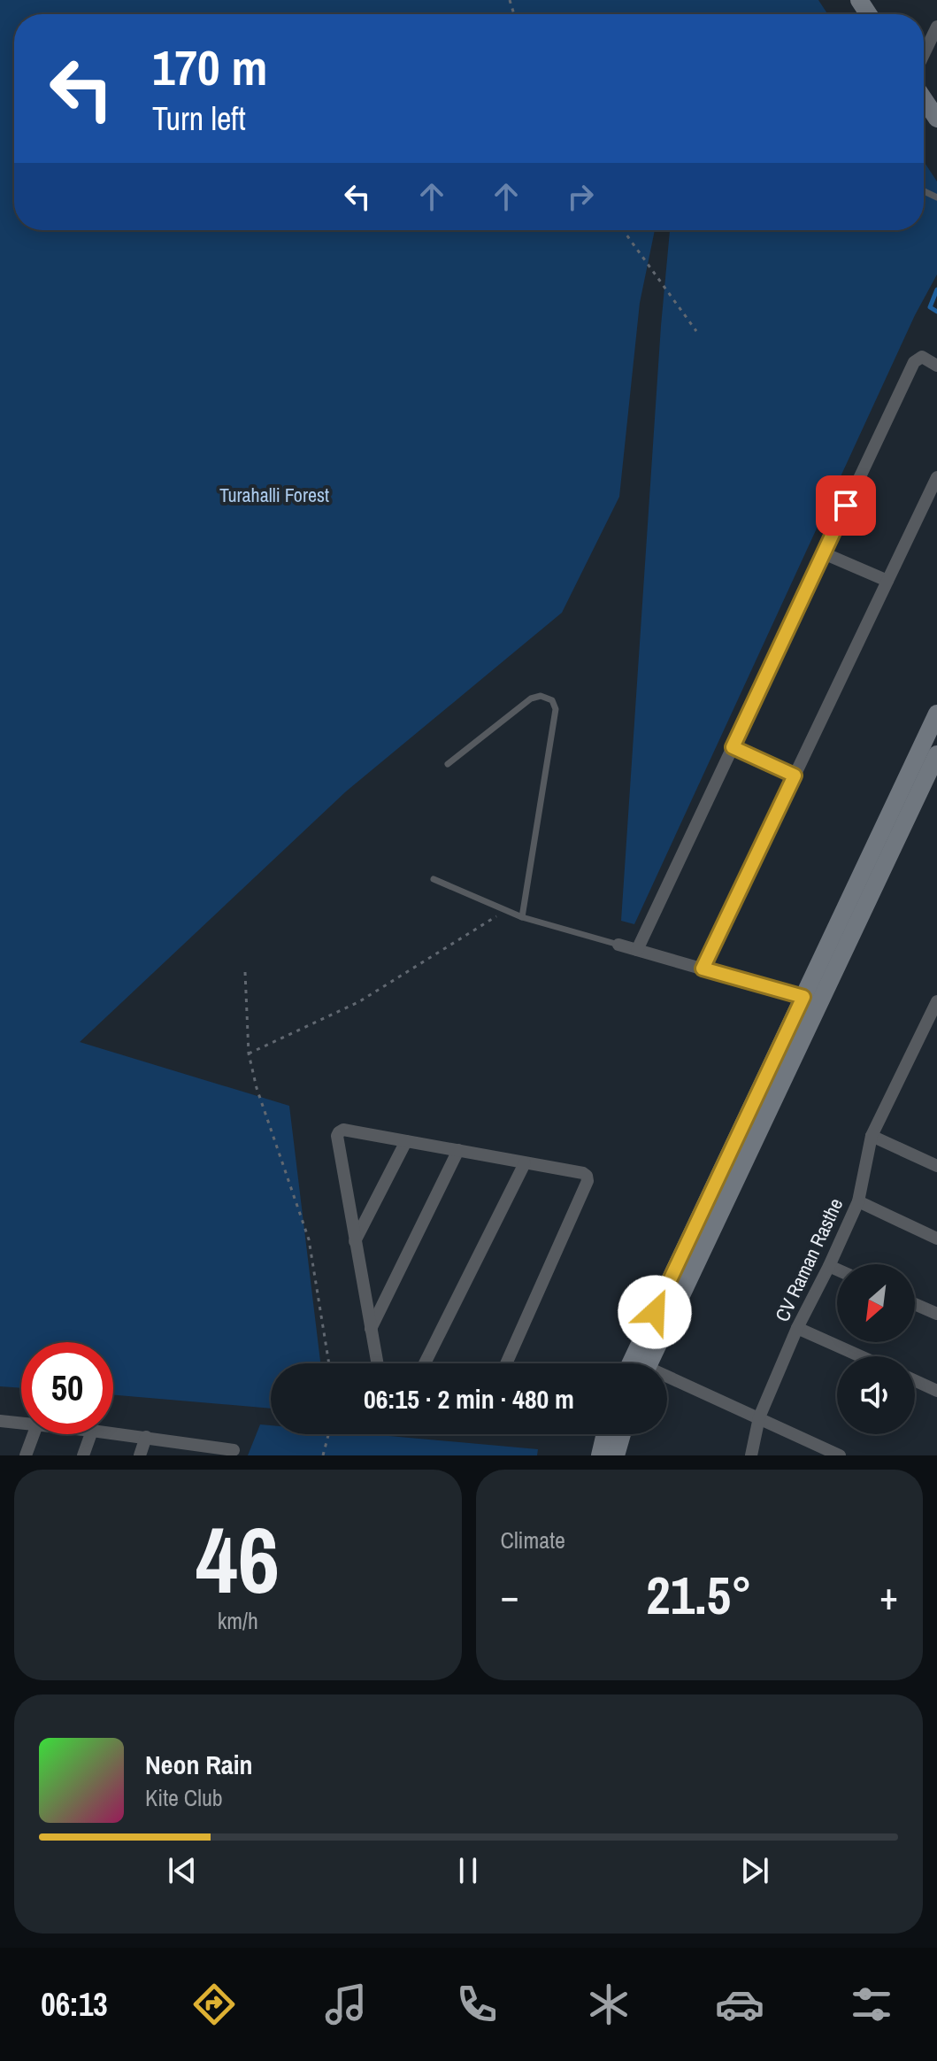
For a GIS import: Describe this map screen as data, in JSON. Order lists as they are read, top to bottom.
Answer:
{
  "streets": {
    "street": ["CV Raman Rasthe"]
  },
  "parks": ["Turahalli Forest"],
  "north": "bottom left",
  "page": {
    "turn": ["170 m", "Turn left"],
    "limit": "50",
    "trip": "06:15 · 2 min · 480 m",
    "tile": [
      ["46", "km/h"],
      "Climate"
    ],
    "heat": ["−", "21.5°", "+"],
    "song": ["Neon Rain", "Kite Club"],
    "tabs": "06:13"
  }
}
